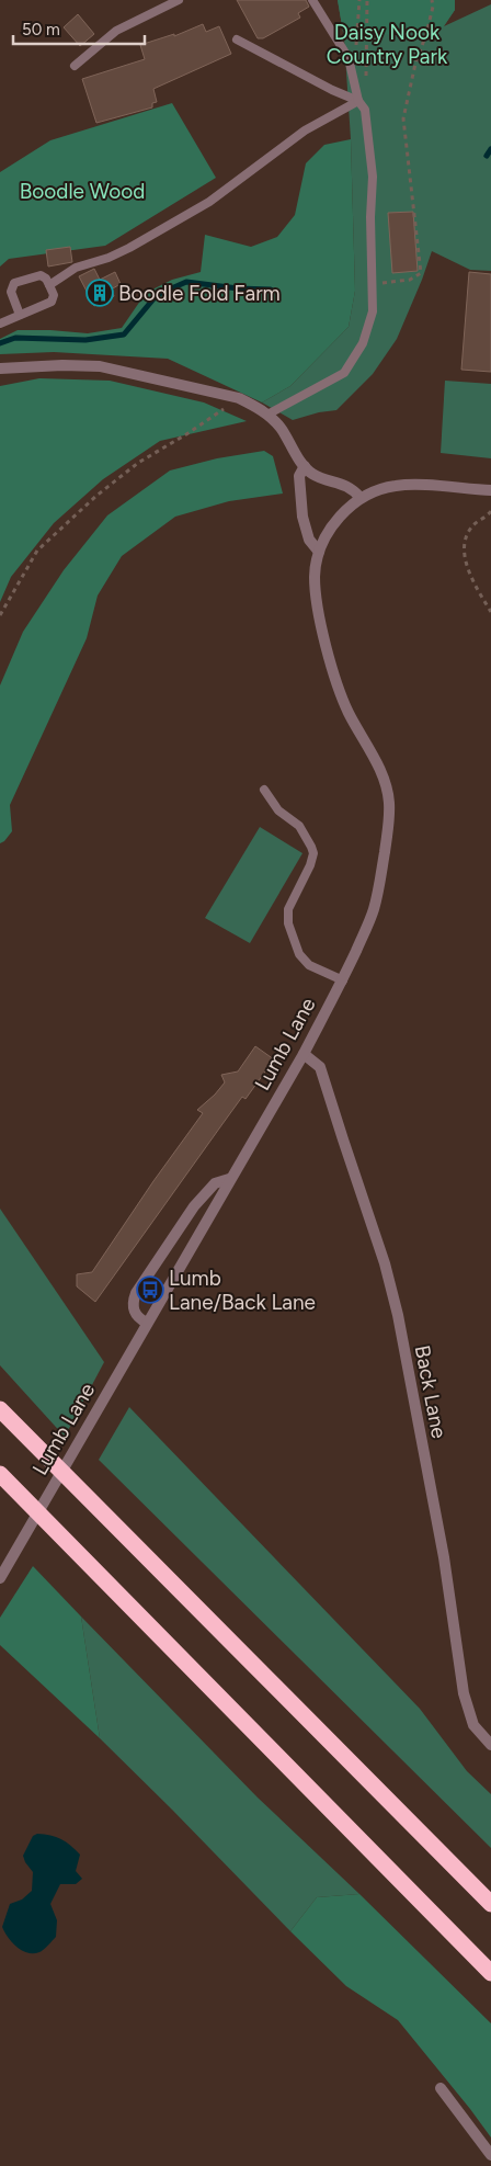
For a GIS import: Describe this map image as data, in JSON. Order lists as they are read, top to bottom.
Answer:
{
  "streets": {
    "street": ["Lumb Lane", "Back Lane"]
  },
  "crossings": [
    ["Lumb Lane", "Back Lane"]
  ],
  "parks": ["Daisy Nook Country Park", "Boodle Wood"],
  "places": {
    "building": ["Boodle Fold Farm"],
    "bus stop": ["Lumb Lane/Back Lane"]
  },
  "scale_bar": "50 m"
}
